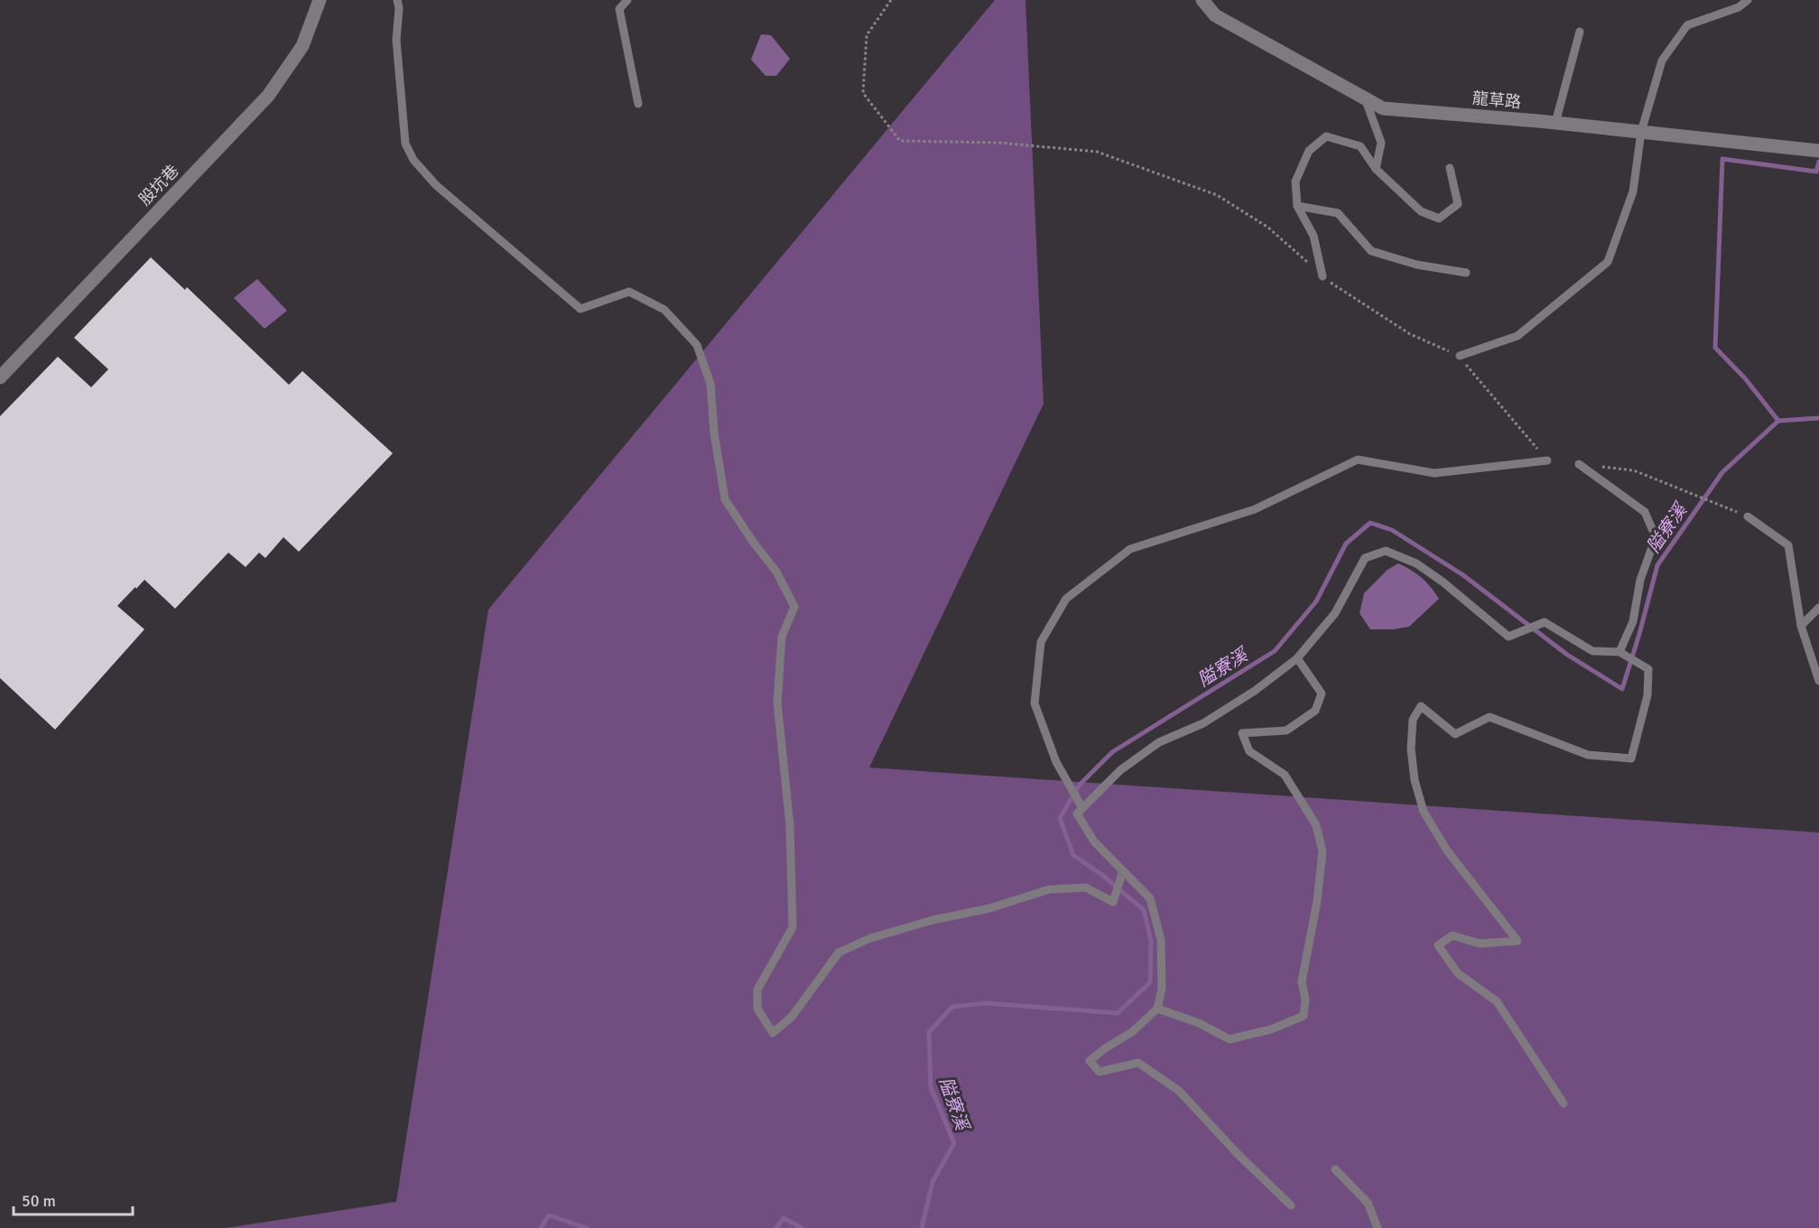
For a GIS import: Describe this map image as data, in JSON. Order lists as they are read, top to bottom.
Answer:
{
  "streets": {
    "street": ["龍草路", "股坑巷"]
  },
  "water": ["隘寮溪"],
  "scale_bar": "50 m"
}
